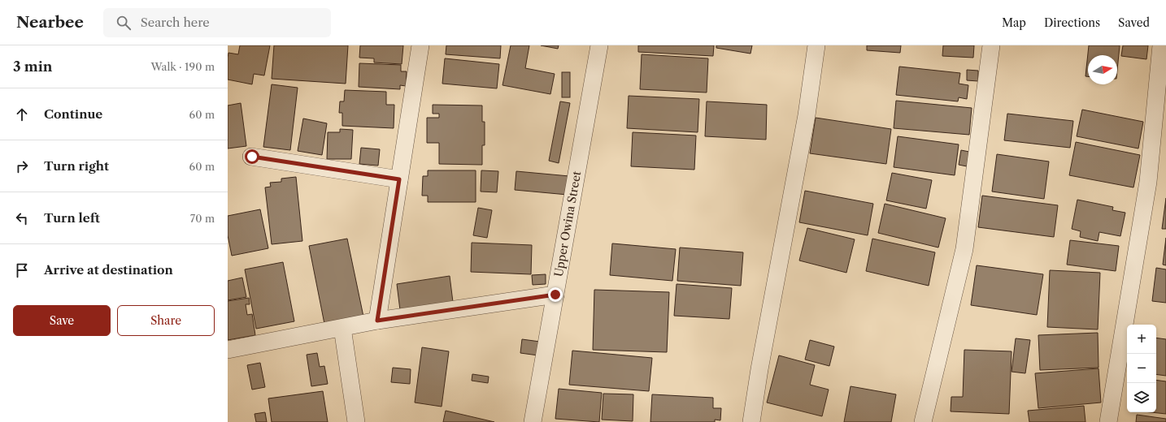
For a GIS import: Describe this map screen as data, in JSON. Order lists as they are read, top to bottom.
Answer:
{
  "streets": {
    "street": ["Upper Owina Street"]
  },
  "north": "right",
  "page": {
    "header": "Nearbee",
    "search": "Search here",
    "nav": ["Map", "Directions", "Saved"],
    "heading": ["3 min", "Walk · 190 m"],
    "list": [
      ["Continue", "60 m"],
      ["Turn right", "60 m"],
      ["Turn left", "70 m"],
      "Arrive at destination"
    ],
    "buttons": ["Save", "Share"],
    "map_buttons": ["+", "−"]
  }
}
